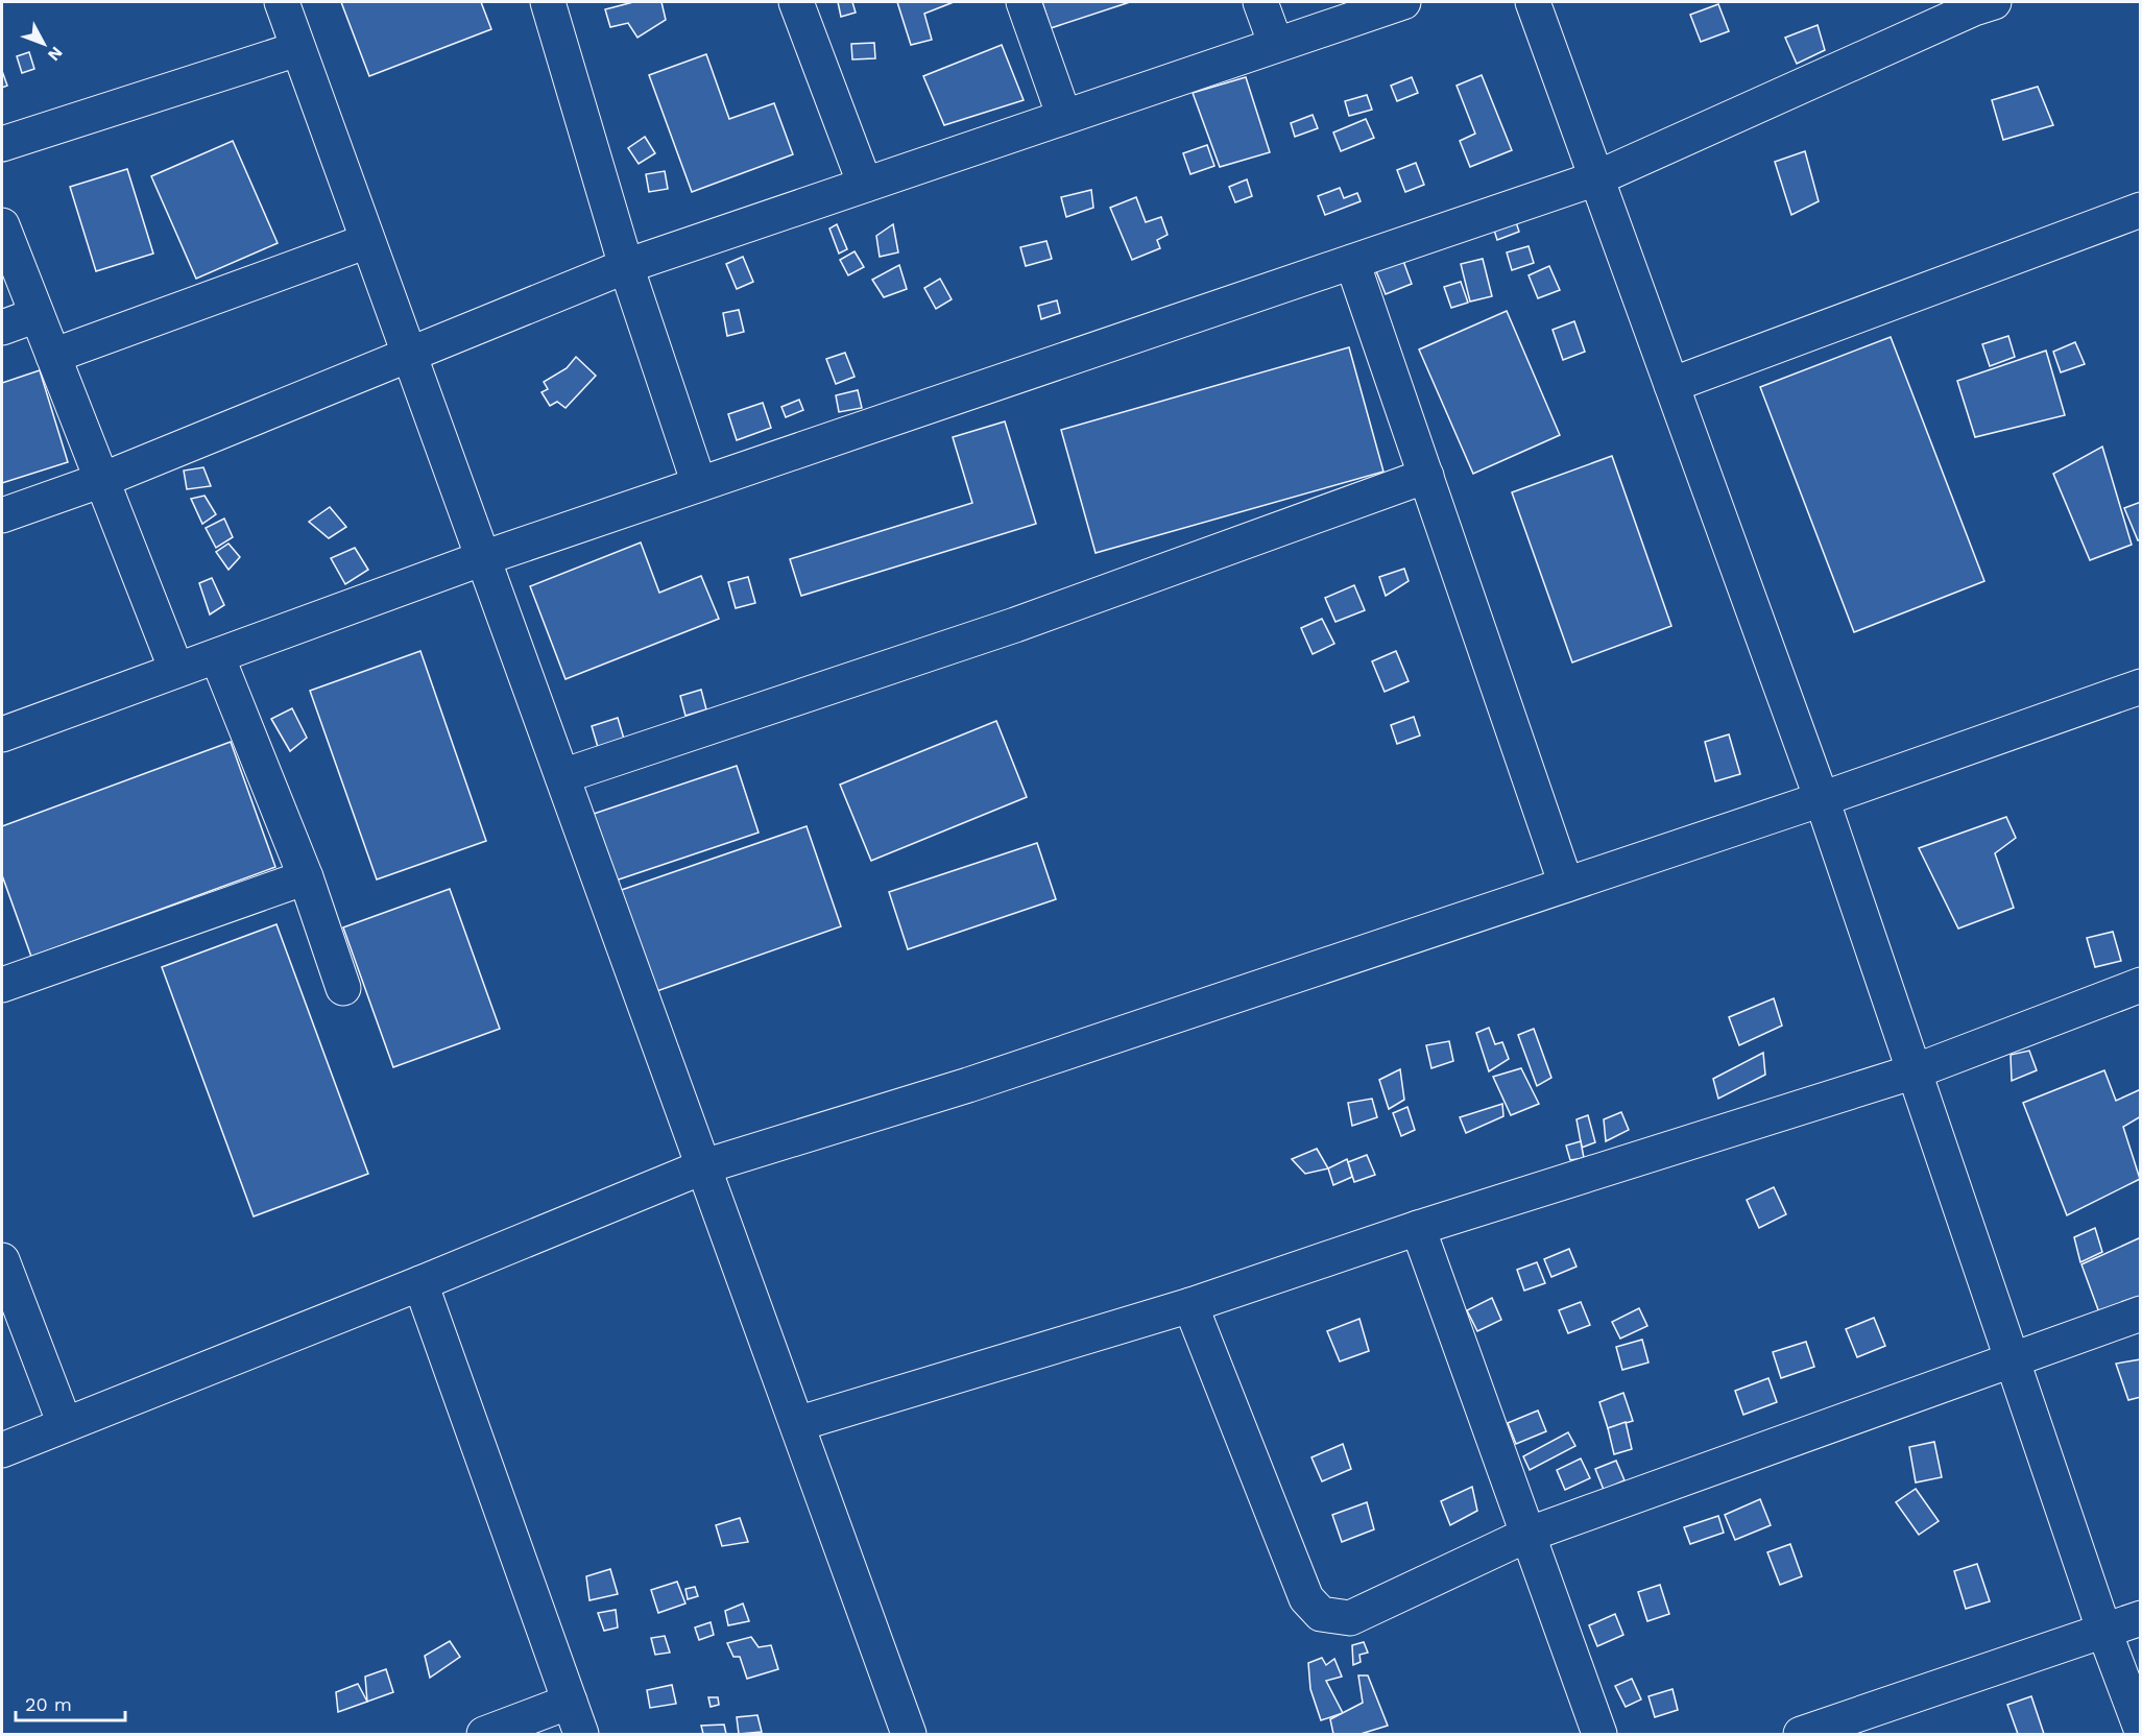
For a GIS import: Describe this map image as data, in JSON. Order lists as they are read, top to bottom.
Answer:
{
  "scale_bar": "20 m",
  "north": "bottom right"
}
